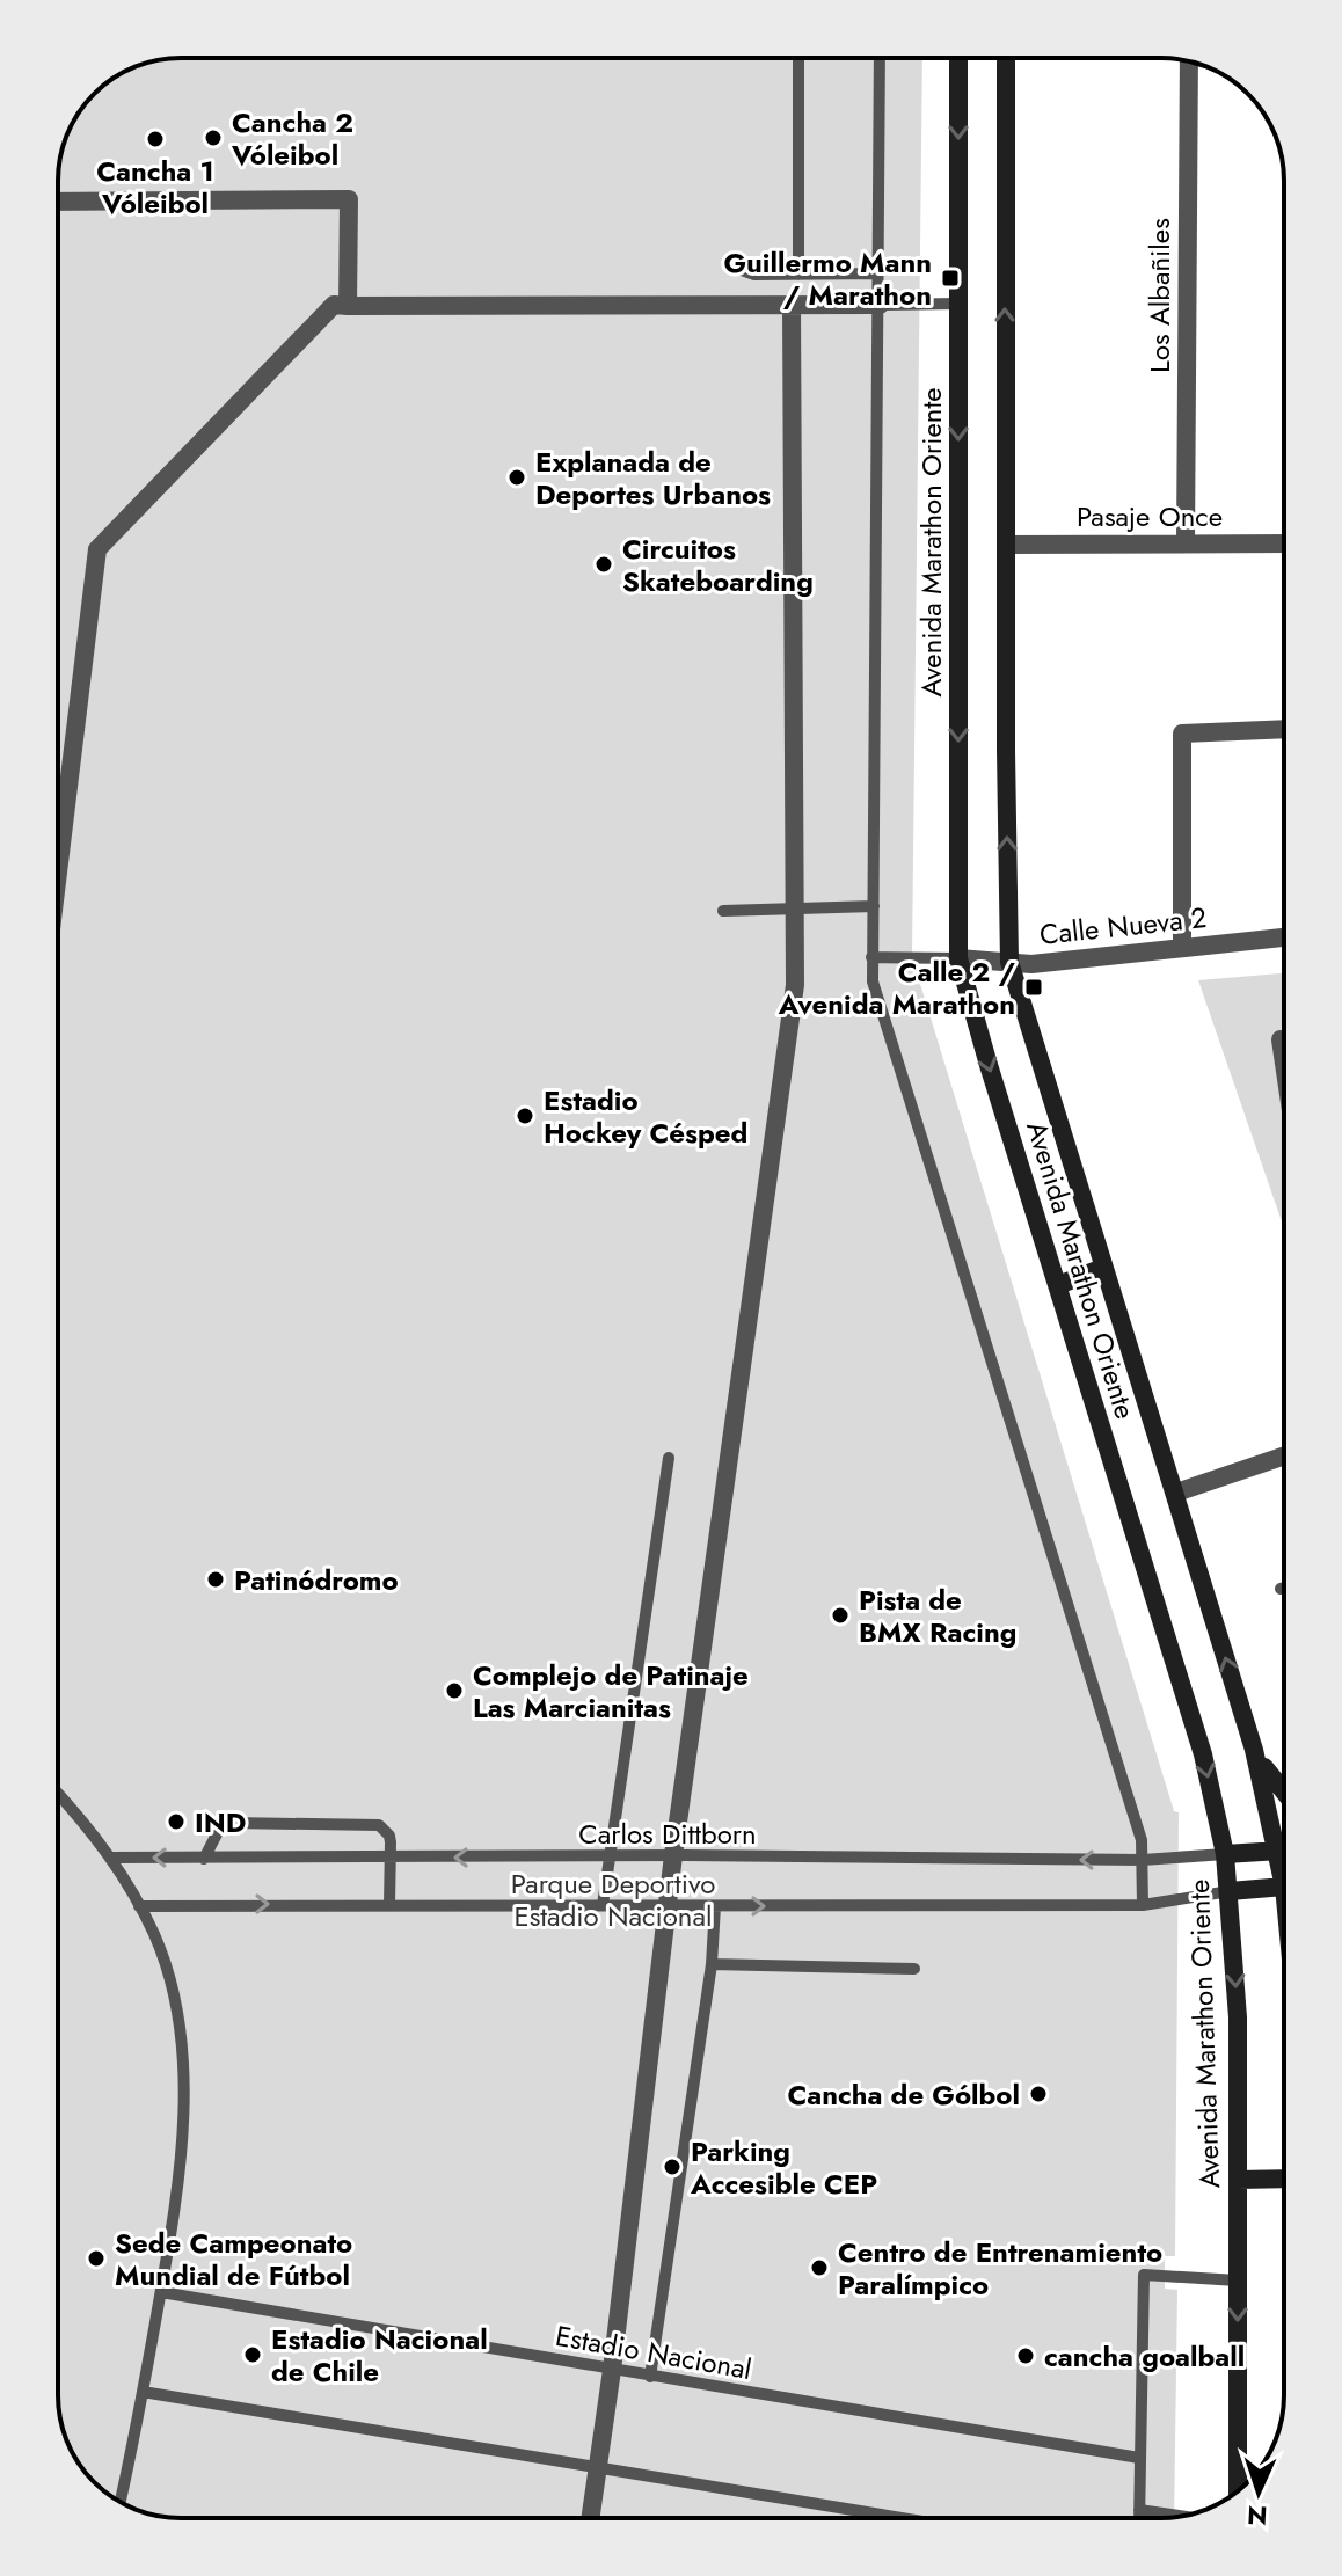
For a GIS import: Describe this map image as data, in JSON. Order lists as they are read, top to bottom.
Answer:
{
  "streets": {
    "main road": ["Avenida Marathon Oriente"],
    "street": ["Los Albañiles", "Pasaje Once", "Calle Nueva 2"],
    "lane": ["Carlos Dittborn", "Estadio Nacional"]
  },
  "crossings": [
    ["Los Albañiles", "Pasaje Once"],
    ["Pasaje Once", "Avenida Marathon Oriente"],
    ["Avenida Marathon Oriente", "Calle Nueva 2"],
    ["Avenida Marathon Oriente", "Carlos Dittborn"]
  ],
  "parks": ["Parque Deportivo Estadio Nacional"],
  "places": {
    "other": [
      "Cancha 2 Vóleibol",
      "Cancha 1 Vóleibol",
      "Explanada de Deportes Urbanos",
      "Circuitos Skateboarding",
      "Estadio Hockey Césped",
      "Patinódromo",
      "Pista de BMX Racing",
      "Complejo de Patinaje Las Marcianitas",
      "IND",
      "Cancha de Gólbol",
      "Parking Accesible CEP",
      "Sede Campeonato Mundial de Fútbol",
      "Centro de Entrenamiento Paralímpico",
      "Estadio Nacional de Chile",
      "cancha goalball"
    ],
    "transit": ["Guillermo Mann / Marathon", "Calle 2 / Avenida Marathon"]
  },
  "north": "bottom"
}
